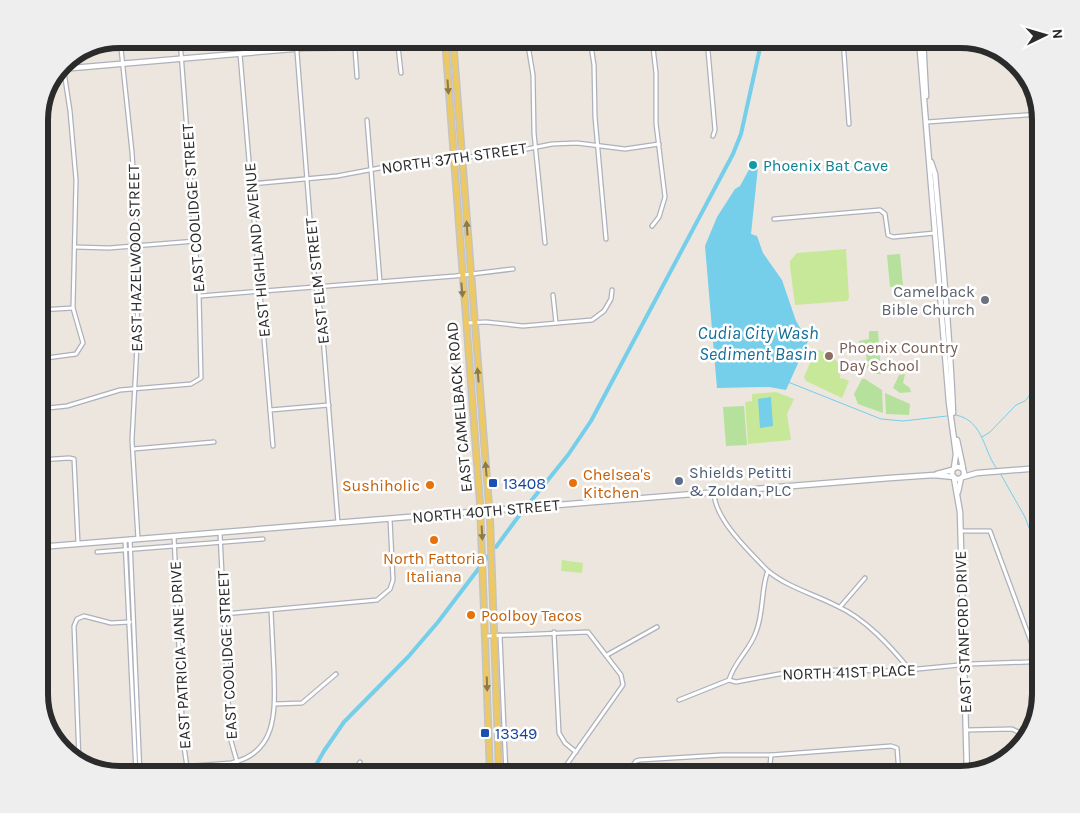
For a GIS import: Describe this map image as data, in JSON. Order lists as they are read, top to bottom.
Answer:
{
  "streets": {
    "main road": ["EAST CAMELBACK ROAD", "NORTH 40TH STREET", "EAST STANFORD DRIVE"],
    "street": [
      "NORTH 37TH STREET",
      "EAST COOLIDGE STREET",
      "EAST HIGHLAND AVENUE",
      "EAST HAZELWOOD STREET",
      "EAST ELM STREET",
      "EAST PATRICIA JANE DRIVE",
      "NORTH 41ST PLACE"
    ]
  },
  "crossings": [
    ["NORTH 37TH STREET", "EAST HIGHLAND AVENUE"],
    ["NORTH 37TH STREET", "EAST ELM STREET"],
    ["NORTH 37TH STREET", "EAST CAMELBACK ROAD"],
    ["EAST COOLIDGE STREET", "EAST HAZELWOOD STREET"],
    ["EAST COOLIDGE STREET", "NORTH 40TH STREET"],
    ["EAST HAZELWOOD STREET", "NORTH 40TH STREET"],
    ["EAST ELM STREET", "NORTH 40TH STREET"],
    ["EAST CAMELBACK ROAD", "NORTH 40TH STREET"],
    ["NORTH 40TH STREET", "EAST STANFORD DRIVE"],
    ["NORTH 40TH STREET", "EAST PATRICIA JANE DRIVE"],
    ["EAST STANFORD DRIVE", "NORTH 41ST PLACE"]
  ],
  "water": ["Cudia City Wash Sediment Basin"],
  "places": {
    "other": [
      "Phoenix Bat Cave",
      "Camelback Bible Church",
      "Phoenix Country Day School",
      "Shields Petitti & Zoldan, PLC",
      "Chelsea's Kitchen",
      "Sushiholic",
      "North Fattoria Italiana",
      "Poolboy Tacos"
    ],
    "transit": ["13408", "13349"]
  },
  "north": "right"
}
